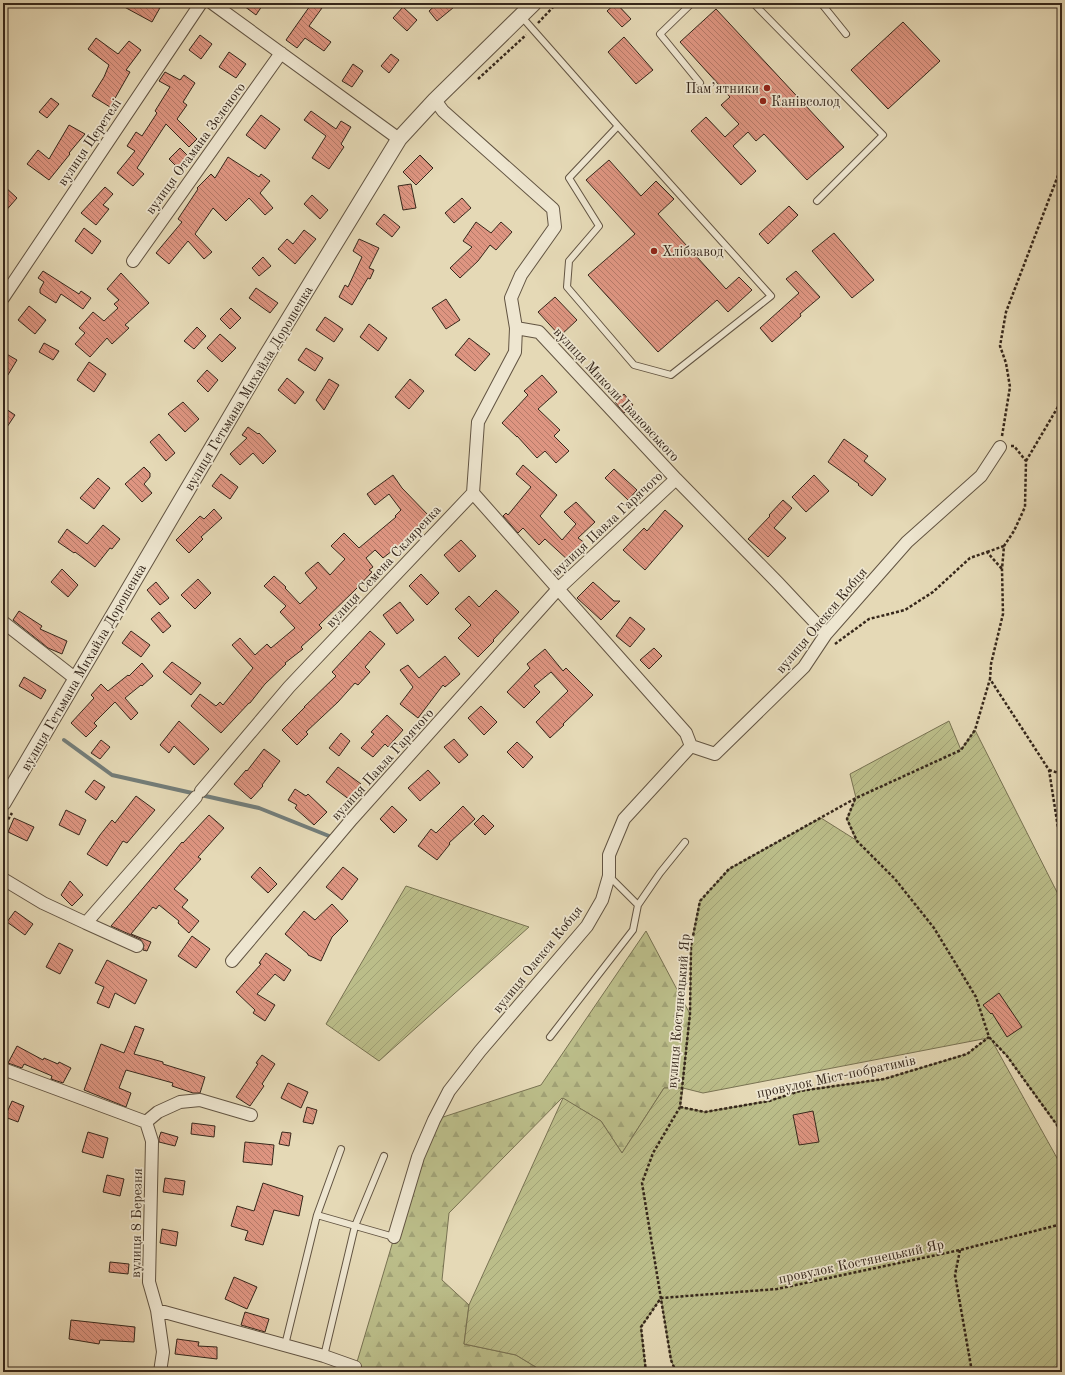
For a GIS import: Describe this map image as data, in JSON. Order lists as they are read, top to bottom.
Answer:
{
  "streets": {
    "street": [
      "вулиця Церетелі",
      "вулиця Отамана Зеленого",
      "вулиця Гетьмана Михайла Дорошенка",
      "вулиця Миколи Івановського",
      "вулиця Павла Гарячого",
      "вулиця Семена Скляренка",
      "вулиця Олекси Кобця",
      "вулиця 8 Березня"
    ],
    "path": ["вулиця Костянецький Яр", "провулок Міст-побратимів", "провулок Костянецький Яр"]
  },
  "crossings": [
    ["вулиця Миколи Івановського", "вулиця Павла Гарячого"],
    ["вулиця Миколи Івановського", "вулиця Олекси Кобця"],
    ["вулиця Павла Гарячого", "вулиця Семена Скляренка"],
    ["вулиця Павла Гарячого", "вулиця Олекси Кобця"],
    ["вулиця Костянецький Яр", "провулок Міст-побратимів"],
    ["вулиця Костянецький Яр", "провулок Костянецький Яр"]
  ],
  "places": ["Пам’ятники", "Канівсолод", "Хлібзавод"]
}
